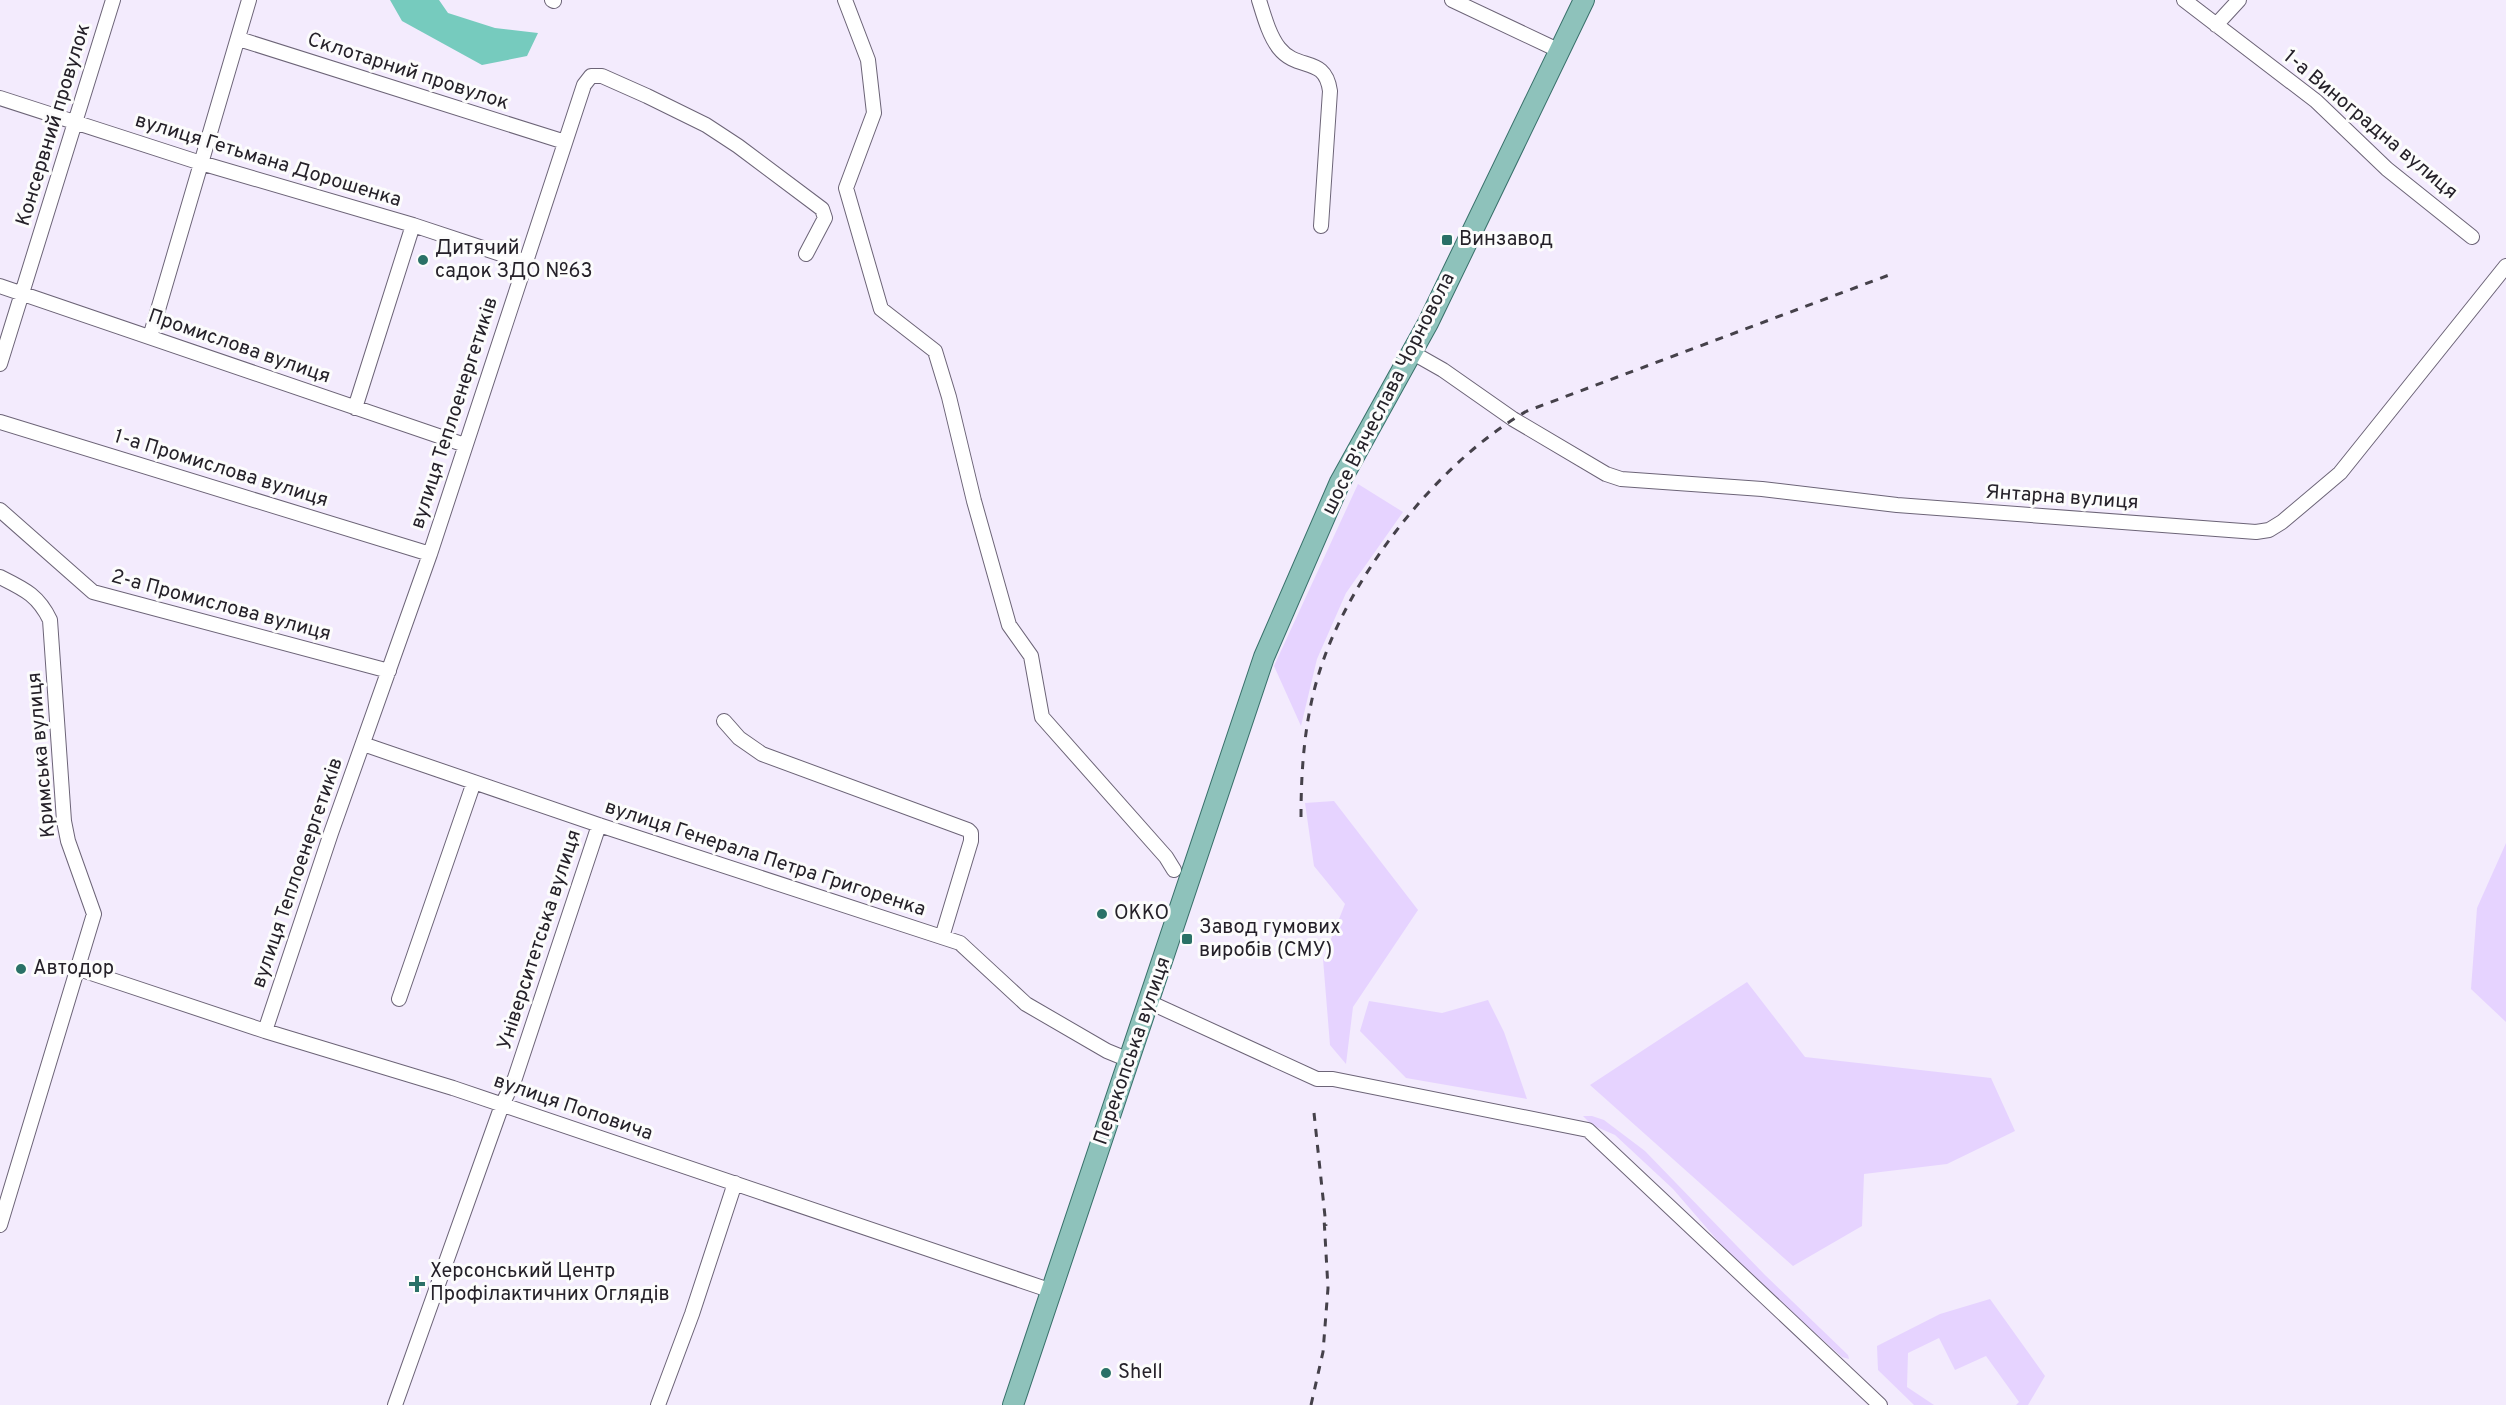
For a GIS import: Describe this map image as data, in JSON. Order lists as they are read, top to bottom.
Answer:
{
  "streets": {
    "main road": ["шосе В'ячеслава Чорновола", "Перекопська вулиця"],
    "street": [
      "Склотарний провулок",
      "Консервний провулок",
      "1-а Виноградна вулиця",
      "вулиця Гетьмана Дорошенка",
      "Промислова вулиця",
      "вулиця Теплоенергетиків",
      "1-а Промислова вулиця",
      "Янтарна вулиця",
      "2-а Промислова вулиця",
      "Кримська вулиця",
      "вулиця Генерала Петра Григоренка",
      "Університетська вулиця",
      "вулиця Поповича"
    ]
  },
  "crossings": [
    ["Склотарний провулок", "вулиця Теплоенергетиків"],
    ["Консервний провулок", "вулиця Гетьмана Дорошенка"],
    ["Консервний провулок", "Промислова вулиця"],
    ["вулиця Гетьмана Дорошенка", "вулиця Теплоенергетиків"],
    ["Промислова вулиця", "вулиця Теплоенергетиків"],
    ["шосе В'ячеслава Чорновола", "Янтарна вулиця"],
    ["шосе В'ячеслава Чорновола", "Перекопська вулиця"],
    ["вулиця Теплоенергетиків", "1-а Промислова вулиця"],
    ["вулиця Теплоенергетиків", "2-а Промислова вулиця"],
    ["вулиця Теплоенергетиків", "вулиця Генерала Петра Григоренка"],
    ["вулиця Теплоенергетиків", "вулиця Поповича"],
    ["Кримська вулиця", "вулиця Поповича"],
    ["вулиця Генерала Петра Григоренка", "Університетська вулиця"],
    ["вулиця Генерала Петра Григоренка", "Перекопська вулиця"],
    ["Університетська вулиця", "вулиця Поповича"],
    ["Перекопська вулиця", "вулиця Поповича"]
  ],
  "places": {
    "transit": ["Винзавод", "Завод гумових виробів (СМУ)"],
    "other": [
      "Дитячий садок ЗДО №63",
      "ОККО",
      "Автодор",
      "Shell"
    ],
    "health": ["Херсонський Центр Профілактичних Оглядів"]
  }
}
